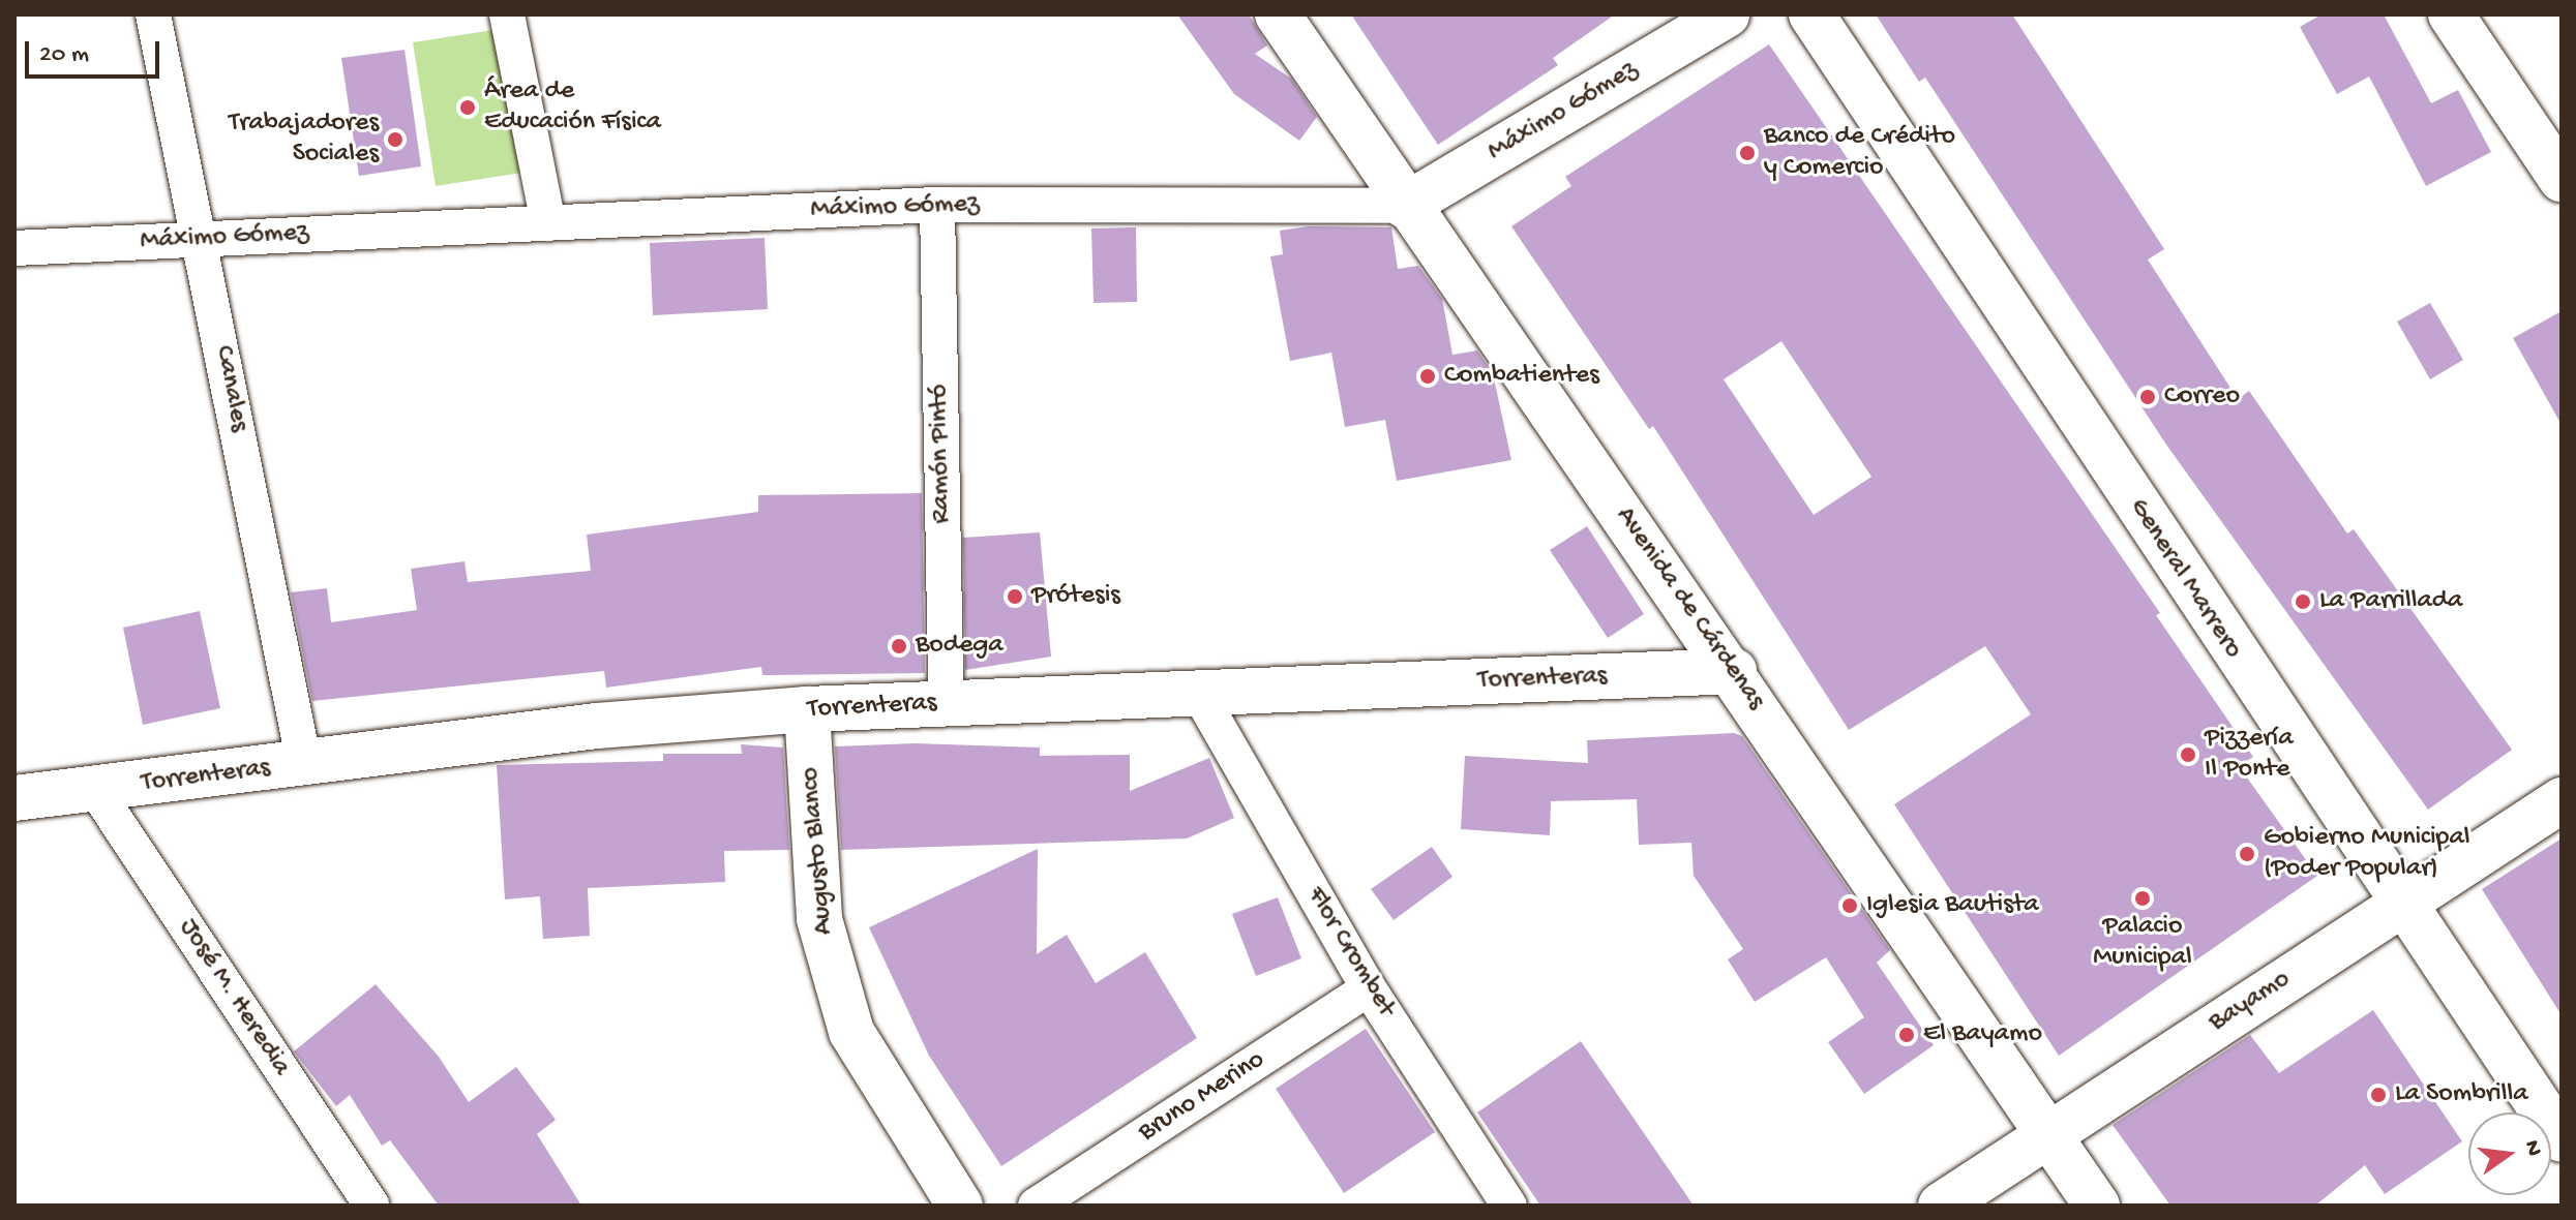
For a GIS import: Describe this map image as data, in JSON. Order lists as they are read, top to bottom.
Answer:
{
  "streets": {
    "main road": [
      "Máximo Gómez",
      "General Marrero",
      "Avenida de Cárdenas",
      "Torrenteras",
      "Augusto Blanco",
      "Bayamo"
    ],
    "street": [
      "Canales",
      "Ramón Pintó",
      "Flor Crombet",
      "José M. Heredia",
      "Bruno Merino"
    ]
  },
  "crossings": [
    ["Máximo Gómez", "Canales"],
    ["Máximo Gómez", "Ramón Pintó"],
    ["Máximo Gómez", "Avenida de Cárdenas"],
    ["Canales", "Torrenteras"],
    ["Ramón Pintó", "Torrenteras"],
    ["General Marrero", "Bayamo"],
    ["Avenida de Cárdenas", "Torrenteras"],
    ["Avenida de Cárdenas", "Bayamo"],
    ["Torrenteras", "Augusto Blanco"],
    ["Torrenteras", "Flor Crombet"],
    ["Torrenteras", "José M. Heredia"],
    ["Flor Crombet", "Bruno Merino"]
  ],
  "places": [
    "Área de Educación Física",
    "Trabajadores Sociales",
    "Banco de Crédito y Comercio",
    "Combatientes",
    "Correo",
    "Prótesis",
    "La Parrillada",
    "Bodega",
    "Pizzería Il Ponte",
    "Gobierno Municipal (Poder Popular)",
    "Palacio Municipal",
    "Iglesia Bautista",
    "El Bayamo",
    "La Sombrilla"
  ],
  "scale_bar": "20 m",
  "north": "right"
}
